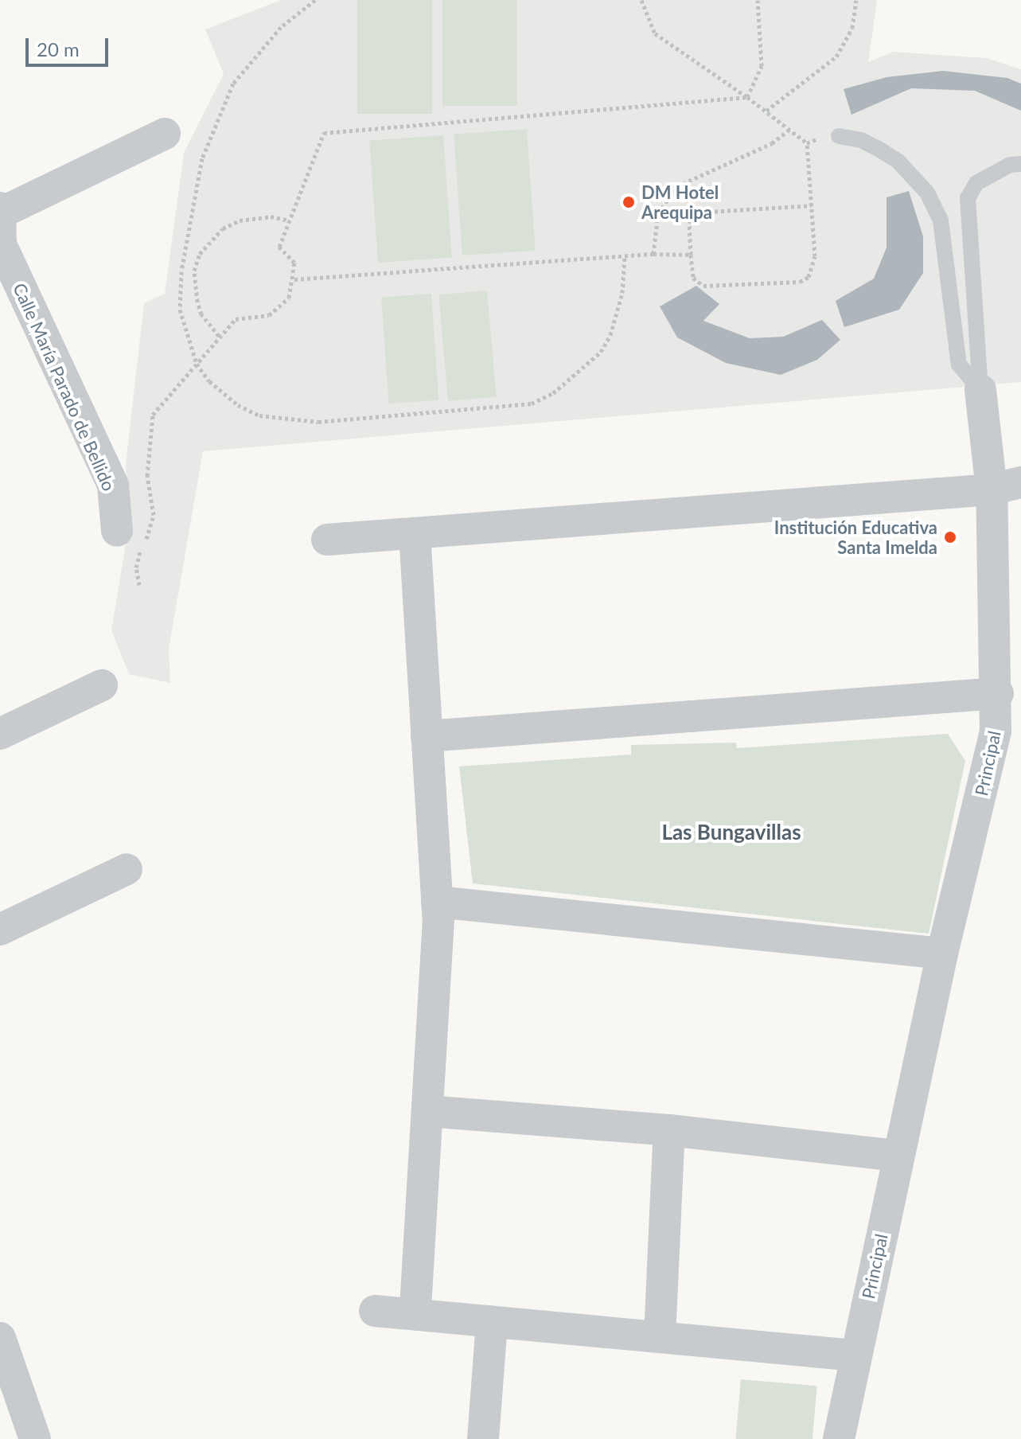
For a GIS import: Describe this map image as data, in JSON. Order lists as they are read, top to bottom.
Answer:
{
  "streets": {
    "street": ["Calle María Parado de Bellido", "Principal"]
  },
  "districts": ["Las Bungavillas"],
  "places": ["DM Hotel Arequipa", "Institución Educativa Santa Imelda"],
  "scale_bar": "20 m"
}
